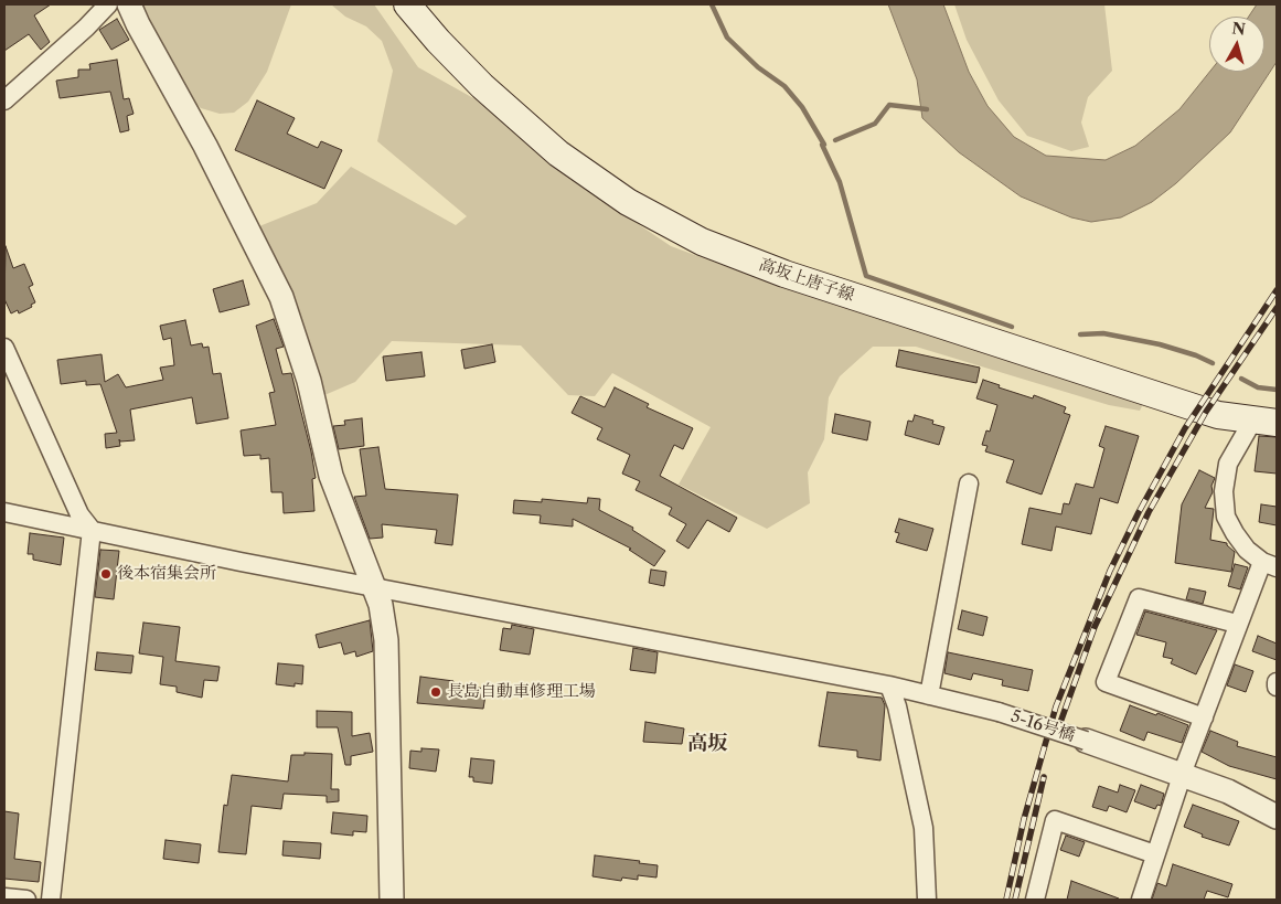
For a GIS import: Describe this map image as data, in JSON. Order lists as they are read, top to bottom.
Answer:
{
  "streets": {
    "main road": ["高坂上唐子線"],
    "street": ["5-16号橋"]
  },
  "districts": ["高坂"],
  "places": ["後本宿集会所", "長島自動車修理工場"],
  "north": "top"
}
